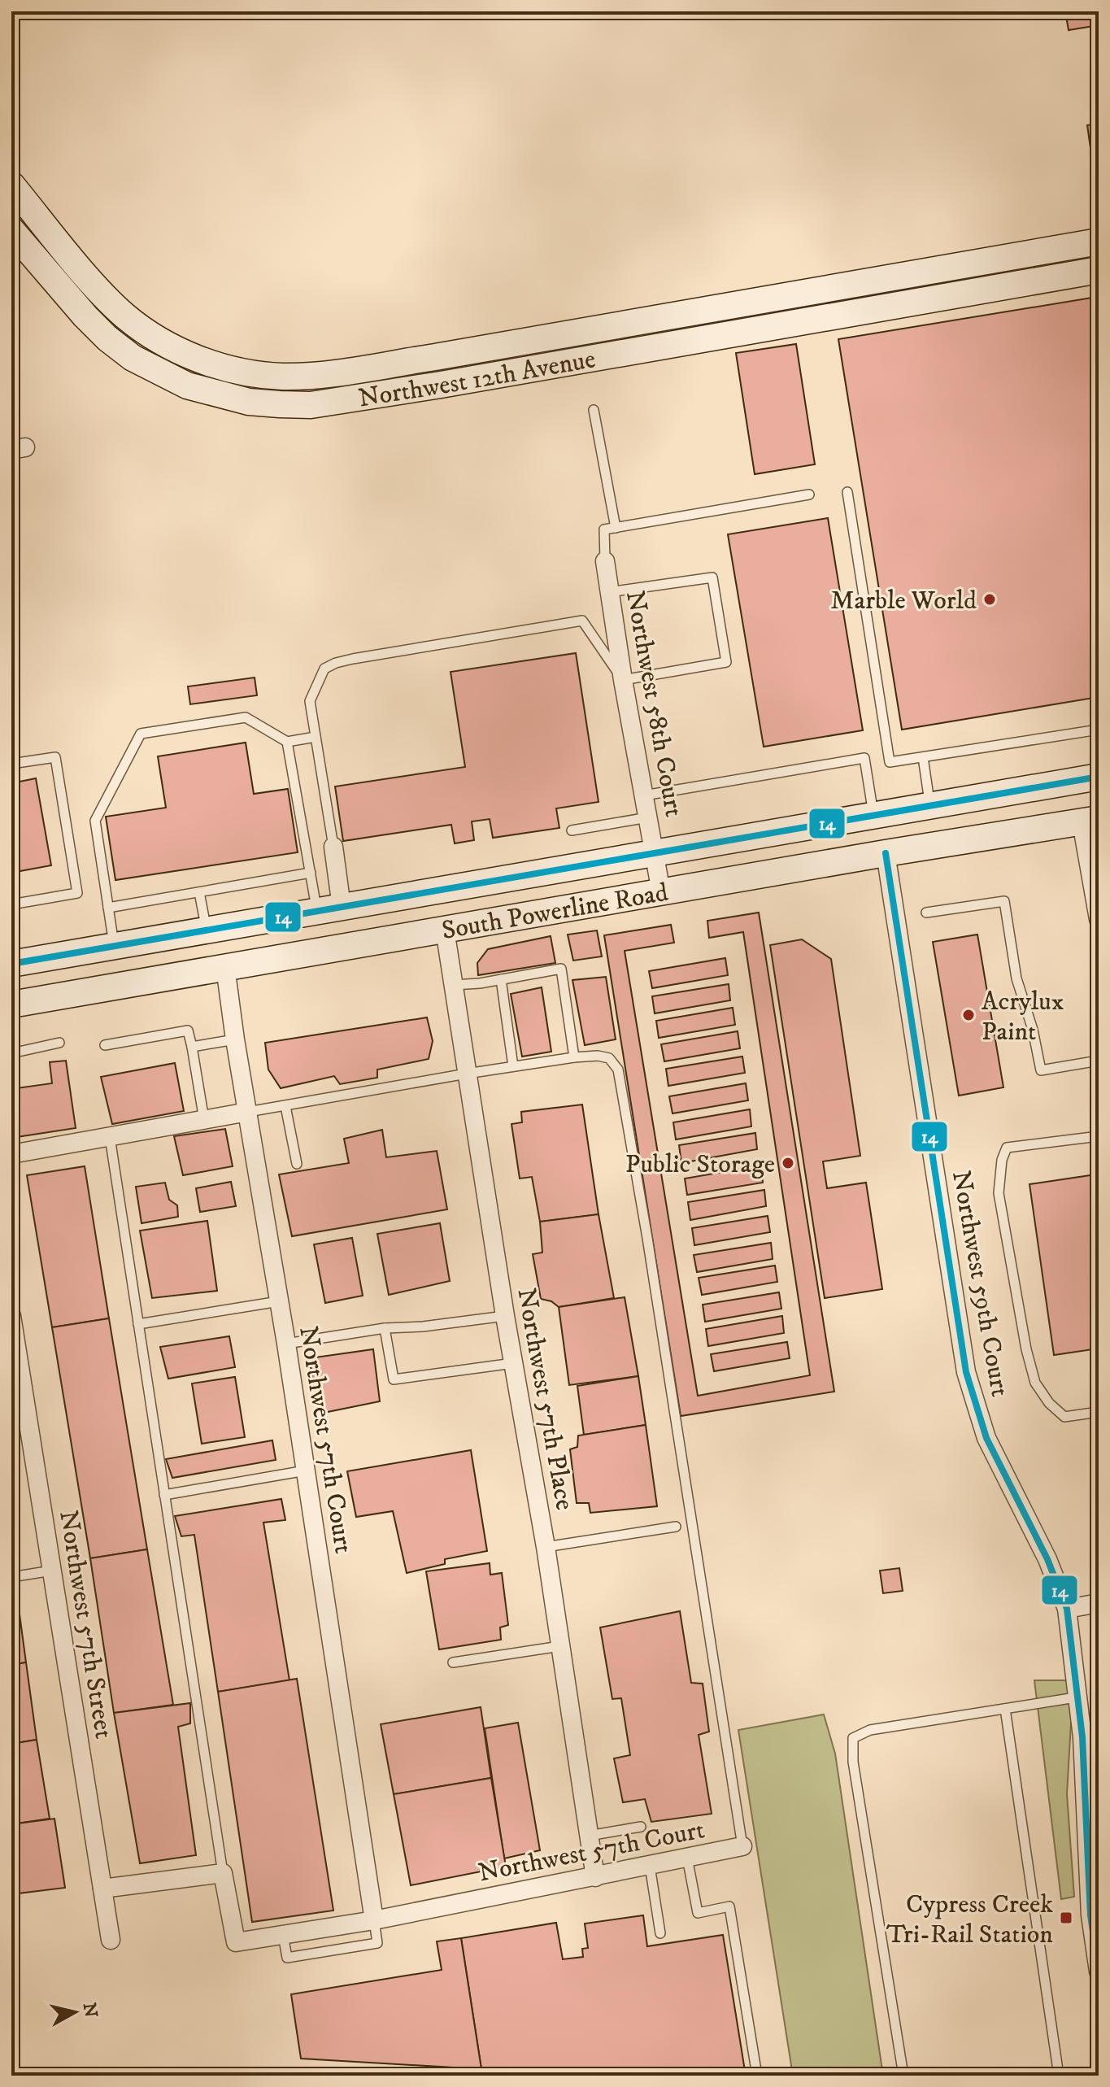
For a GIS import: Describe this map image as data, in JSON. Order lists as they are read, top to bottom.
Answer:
{
  "streets": {
    "street": [
      "Northwest 12th Avenue",
      "Northwest 58th Court",
      "South Powerline Road",
      "Northwest 59th Court",
      "Northwest 57th Place",
      "Northwest 57th Court",
      "Northwest 57th Street"
    ]
  },
  "crossings": [
    ["Northwest 58th Court", "South Powerline Road"],
    ["South Powerline Road", "Northwest 59th Court"],
    ["South Powerline Road", "Northwest 57th Place"],
    ["South Powerline Road", "Northwest 57th Court"],
    ["Northwest 57th Place", "Northwest 57th Court"]
  ],
  "places": {
    "other": ["Marble World", "Acrylux Paint", "Public Storage"],
    "transit": ["Cypress Creek Tri-Rail Station"]
  },
  "lines": ["transit line 14"],
  "north": "right"
}
